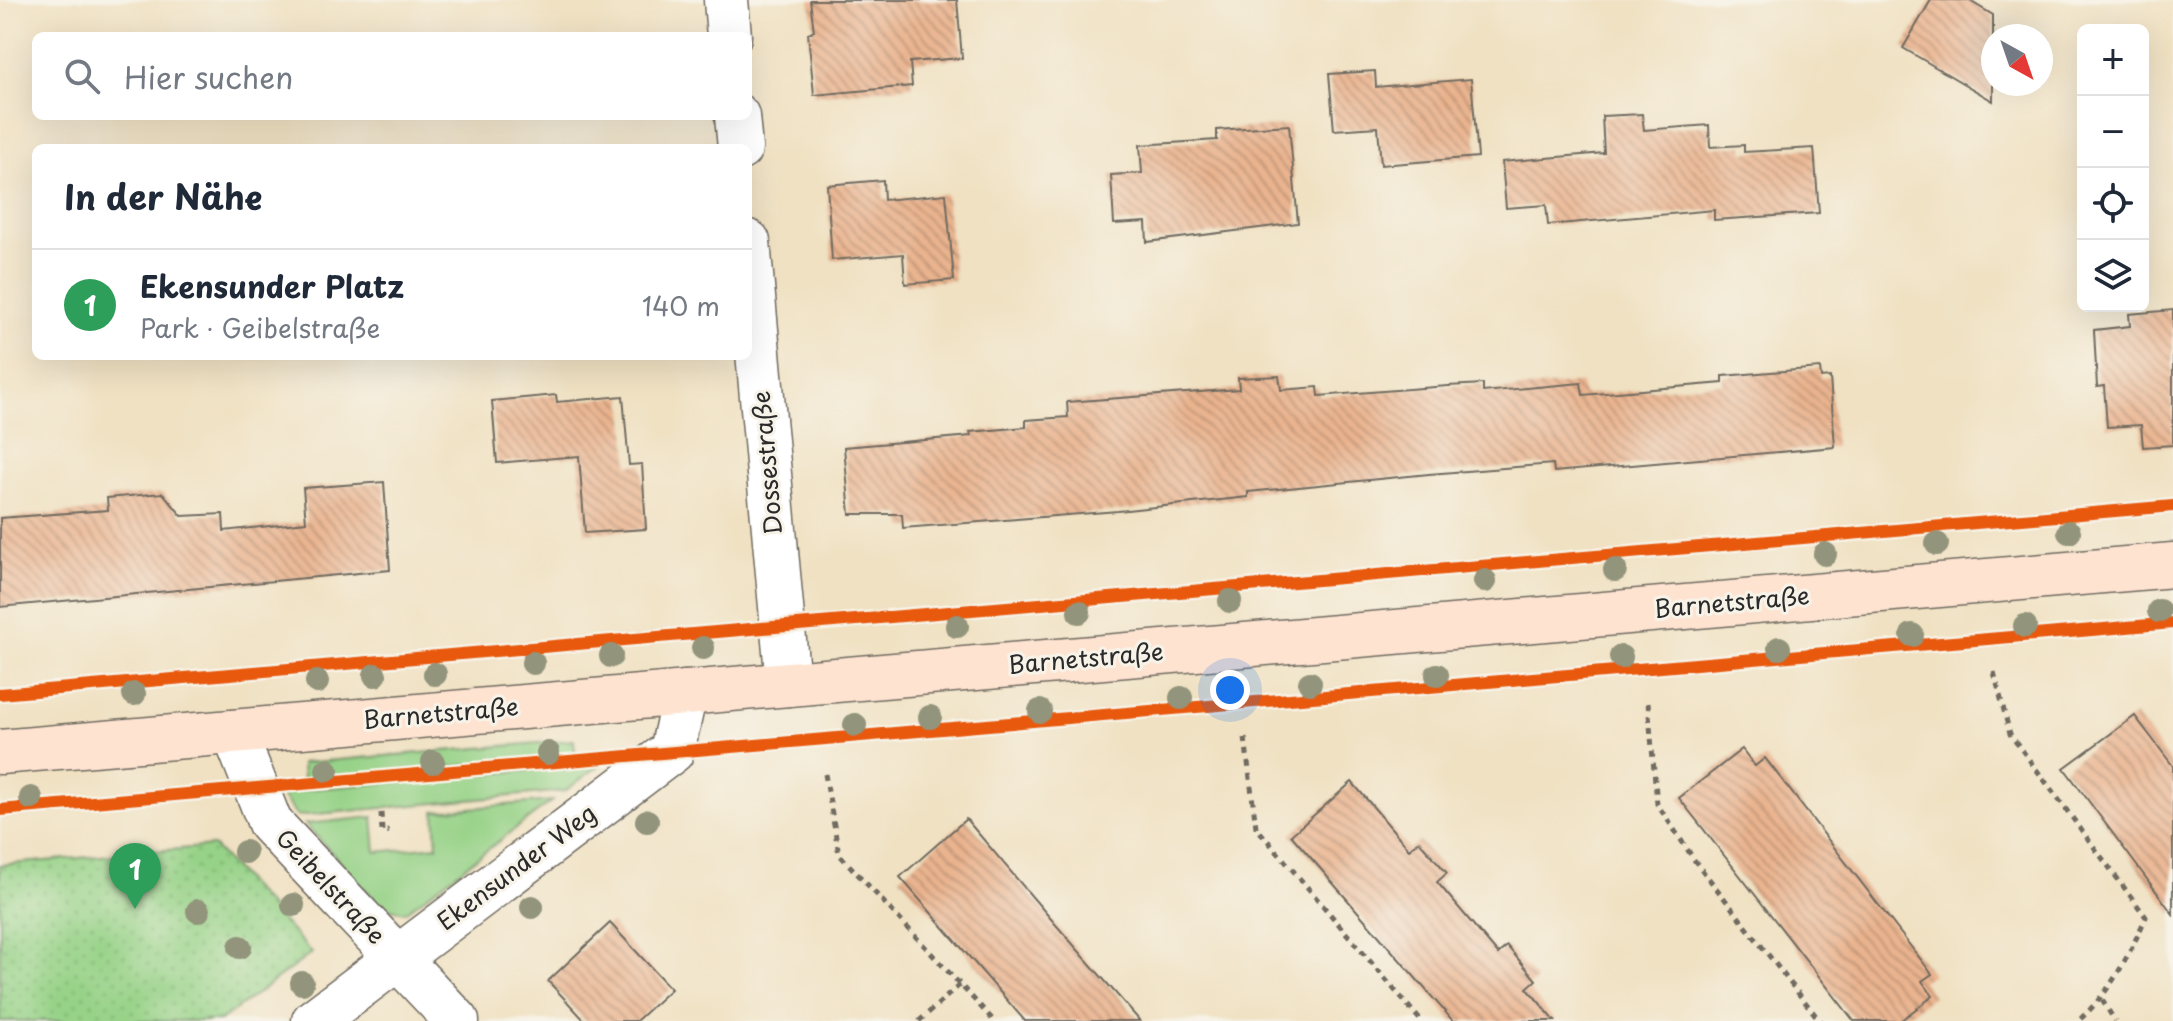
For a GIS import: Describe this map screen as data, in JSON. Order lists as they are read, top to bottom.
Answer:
{
  "streets": {
    "street": [
      "Dossestraße",
      "Barnetstraße",
      "Ekensunder Weg",
      "Geibelstraße"
    ]
  },
  "crossings": [
    ["Dossestraße", "Barnetstraße"],
    ["Barnetstraße", "Ekensunder Weg"],
    ["Barnetstraße", "Geibelstraße"],
    ["Ekensunder Weg", "Geibelstraße"]
  ],
  "north": "bottom right",
  "page": {
    "map_buttons": ["+", "−"],
    "search": "Hier suchen",
    "heading": "In der Nähe",
    "list": [
      {
        "mark": "1",
        "name": "Ekensunder Platz",
        "note": "Park · Geibelstraße",
        "value": "140 m"
      }
    ],
    "pins": "1"
  }
}
